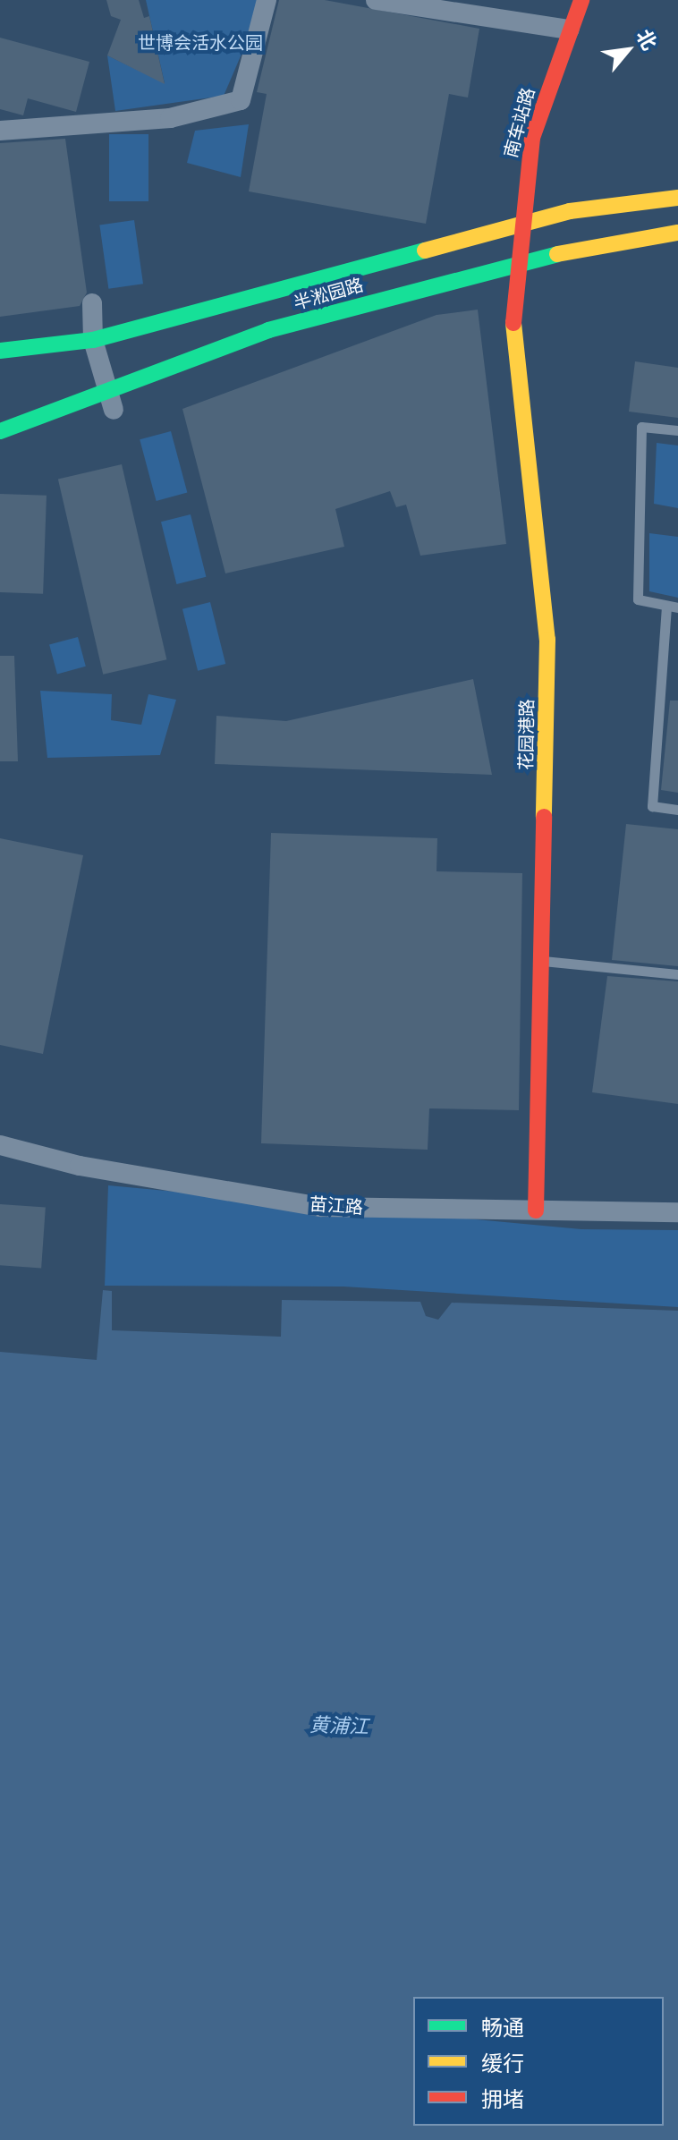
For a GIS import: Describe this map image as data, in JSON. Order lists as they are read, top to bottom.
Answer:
{
  "streets": {
    "main road": ["南车站路", "半淞园路", "花园港路"],
    "street": ["苗江路"]
  },
  "crossings": [
    ["南车站路", "半淞园路"],
    ["南车站路", "花园港路"],
    ["半淞园路", "花园港路"],
    ["花园港路", "苗江路"]
  ],
  "water": ["黄浦江"],
  "parks": ["世博会活水公园"],
  "legend": ["畅通", "缓行", "拥堵"],
  "north": "top right"
}
